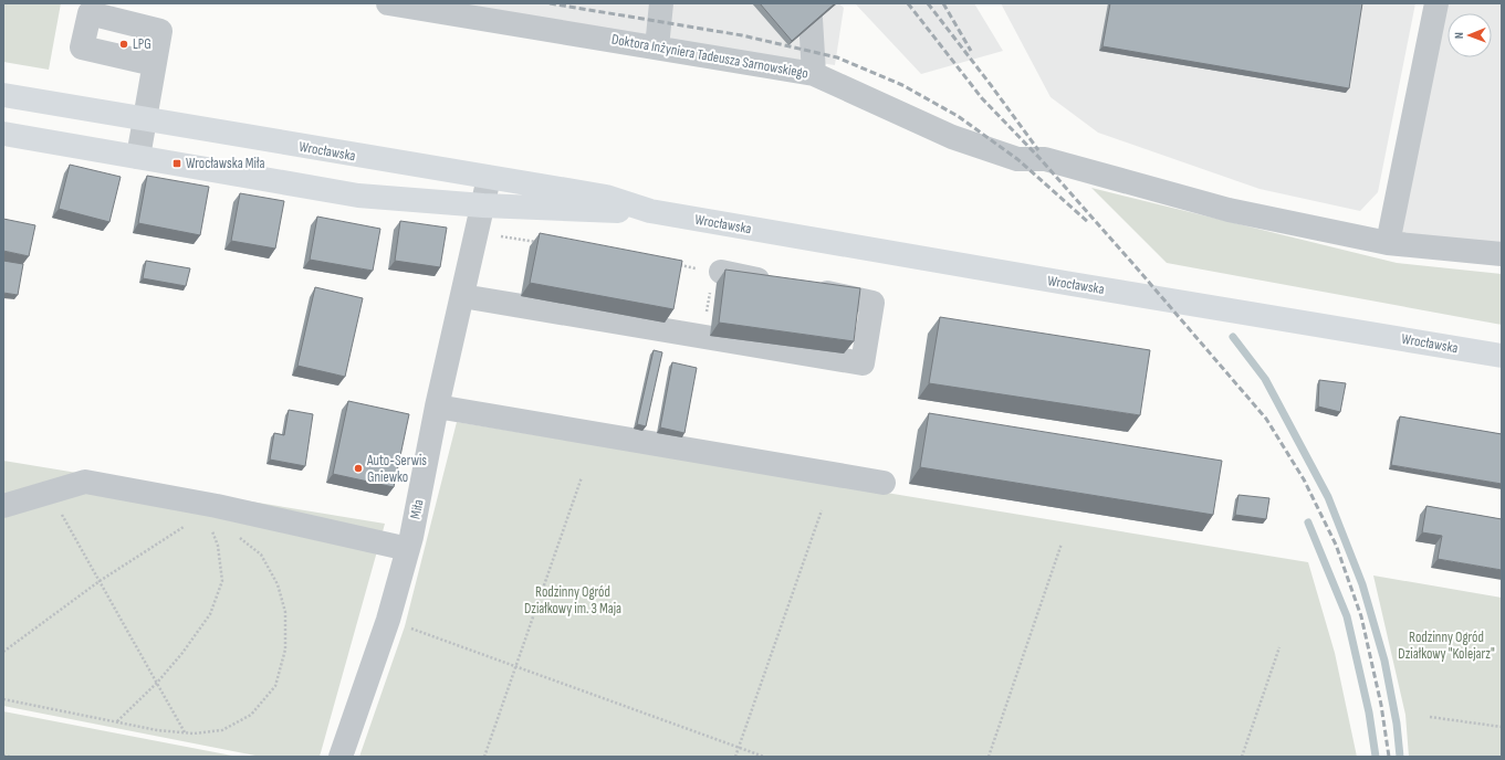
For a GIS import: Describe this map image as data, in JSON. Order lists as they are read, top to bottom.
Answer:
{
  "streets": {
    "main road": ["Wrocławska"],
    "street": ["Doktora Inżyniera Tadeusza Sarnowskiego", "Miła"]
  },
  "crossings": [
    ["Wrocławska", "Miła"]
  ],
  "parks": ["Rodzinny Ogród Działkowy im. 3 Maja", "Rodzinny Ogród Działkowy \"Kolejarz\""],
  "places": {
    "other": ["LPG", "Auto-Serwis Gniewko"],
    "transit": ["Wrocławska Miła"]
  },
  "north": "left"
}
